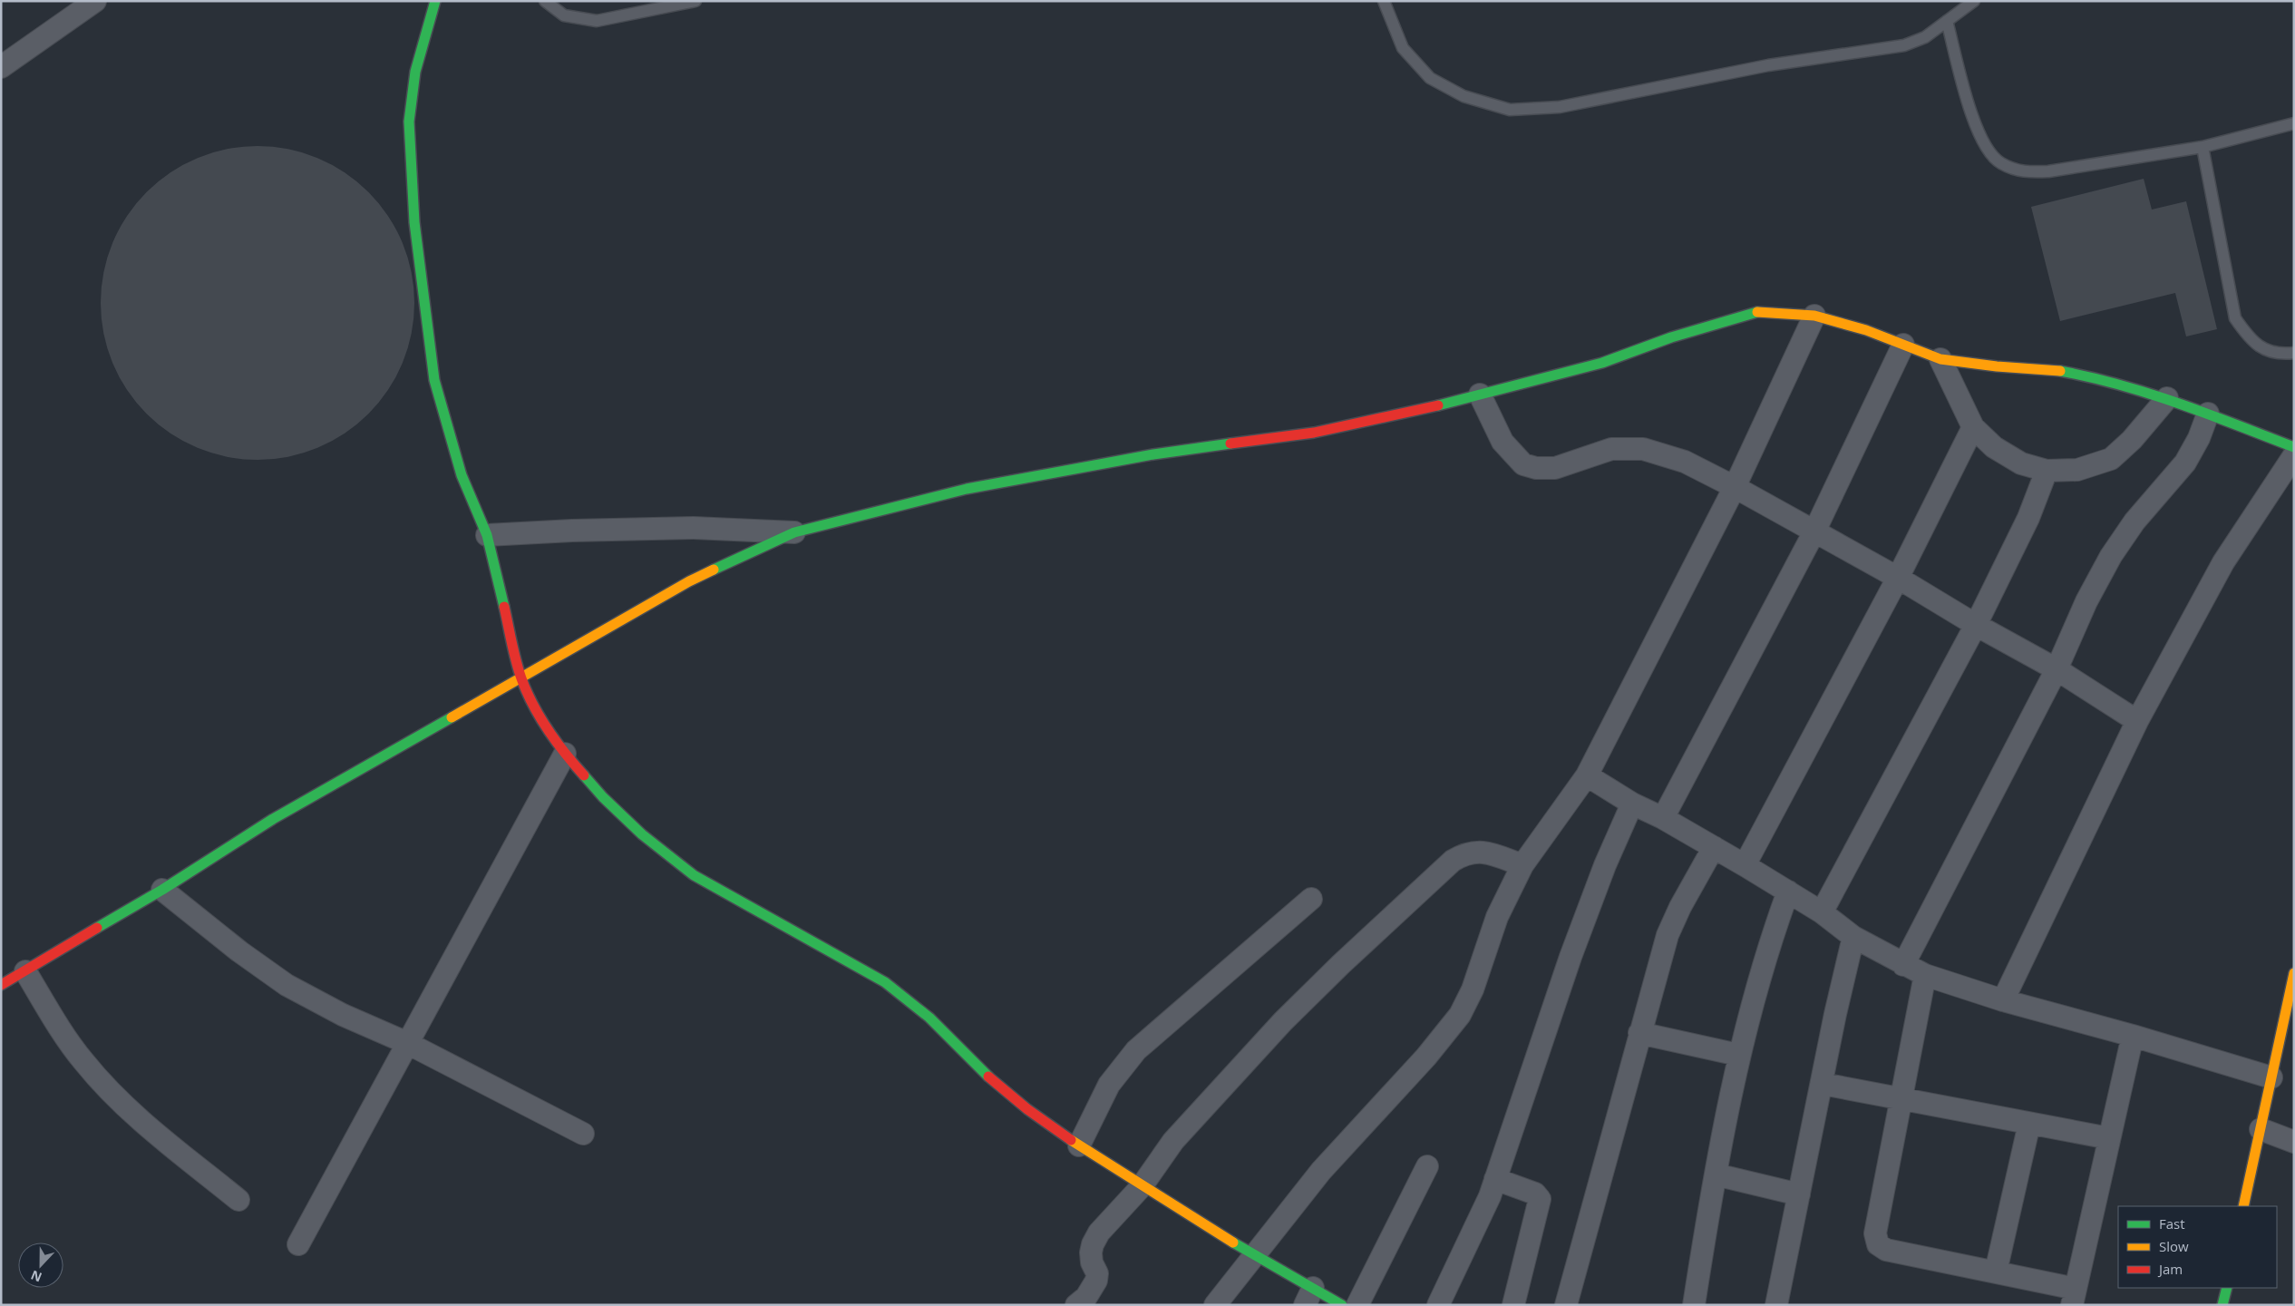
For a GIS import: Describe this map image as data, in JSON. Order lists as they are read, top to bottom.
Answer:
{
  "legend": ["Fast", "Slow", "Jam"],
  "north": "bottom"
}
